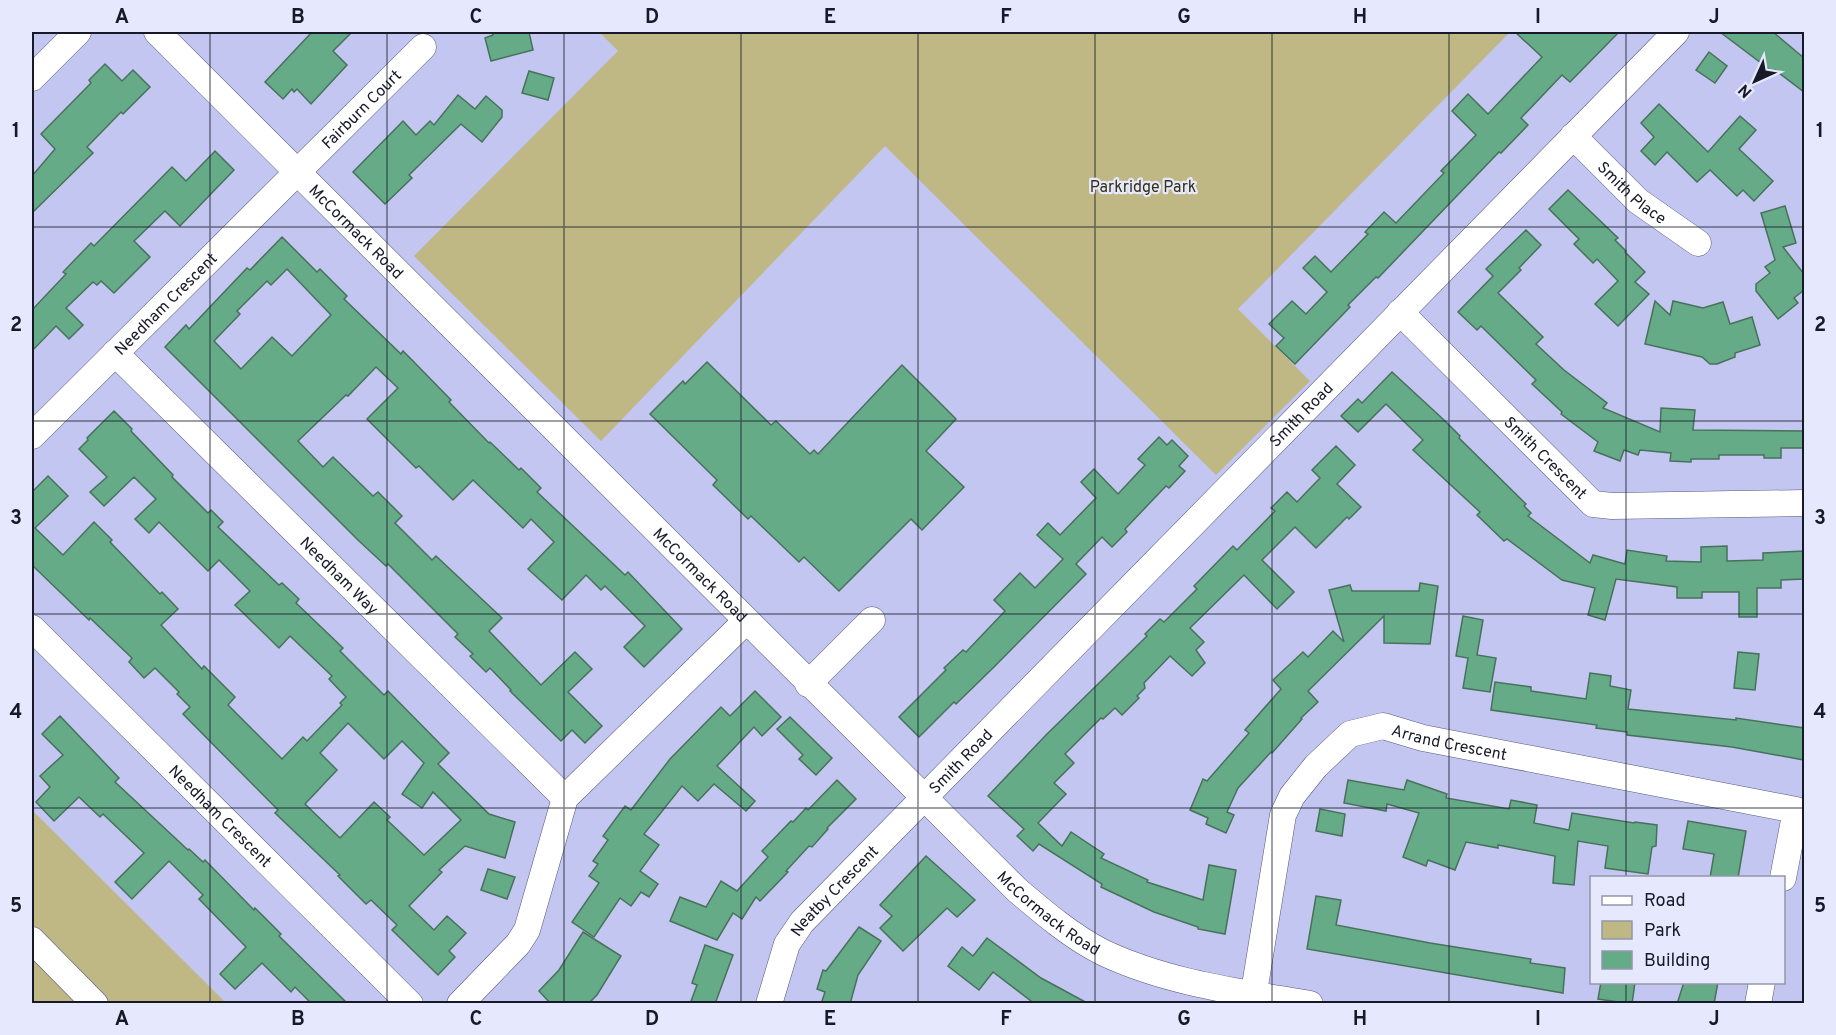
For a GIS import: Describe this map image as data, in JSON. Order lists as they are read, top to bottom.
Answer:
{
  "streets": {
    "street": [
      "Fairburn Court",
      "Smith Place",
      "McCormack Road",
      "Needham Crescent",
      "Smith Road",
      "Smith Crescent",
      "Needham Way",
      "Arrand Crescent",
      "Neatby Crescent"
    ]
  },
  "crossings": [
    ["Fairburn Court", "McCormack Road"],
    ["Fairburn Court", "Needham Crescent"],
    ["Smith Place", "Smith Road"],
    ["McCormack Road", "Needham Crescent"],
    ["McCormack Road", "Smith Road"],
    ["McCormack Road", "Arrand Crescent"],
    ["McCormack Road", "Neatby Crescent"],
    ["Needham Crescent", "Needham Way"],
    ["Smith Road", "Smith Crescent"],
    ["Smith Road", "Neatby Crescent"]
  ],
  "parks": ["Parkridge Park"],
  "legend": ["Road", "Park", "Building"],
  "north": "bottom left",
  "grid": {
    "columns": [
      "A",
      "B",
      "C",
      "D",
      "E",
      "F",
      "G",
      "H",
      "I",
      "J"
    ],
    "rows": [
      "1",
      "2",
      "3",
      "4",
      "5"
    ]
  }
}
